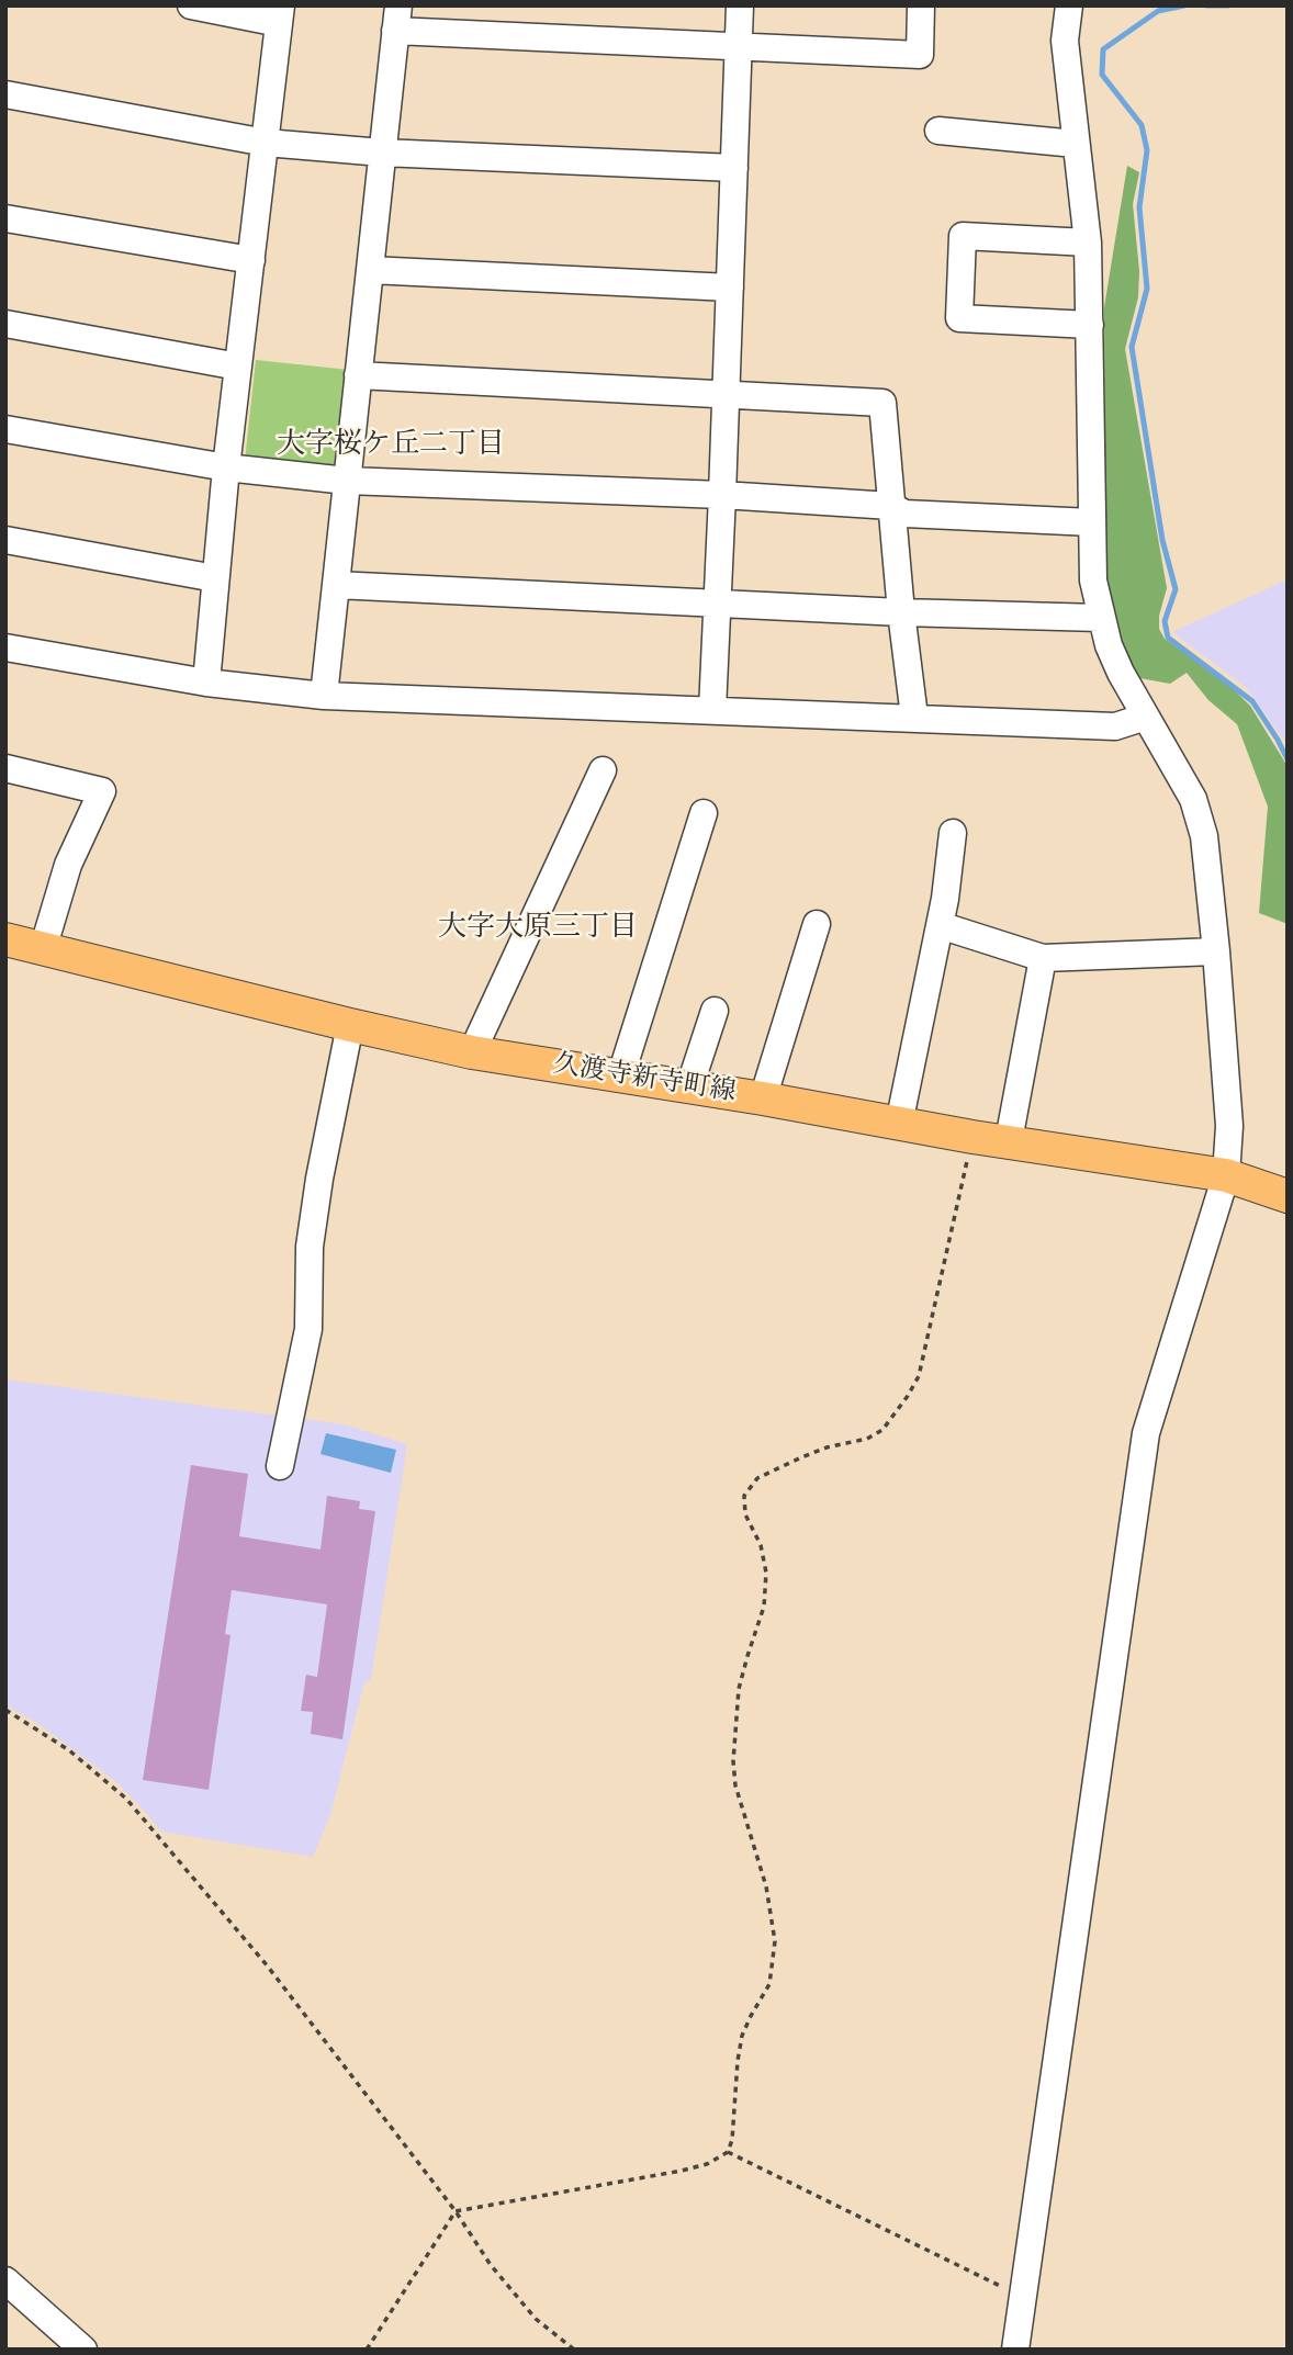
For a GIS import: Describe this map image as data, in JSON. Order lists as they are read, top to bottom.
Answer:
{
  "streets": {
    "main road": ["久渡寺新寺町線"]
  },
  "districts": ["大字桜ケ丘二丁目", "大字大原三丁目"]
}
